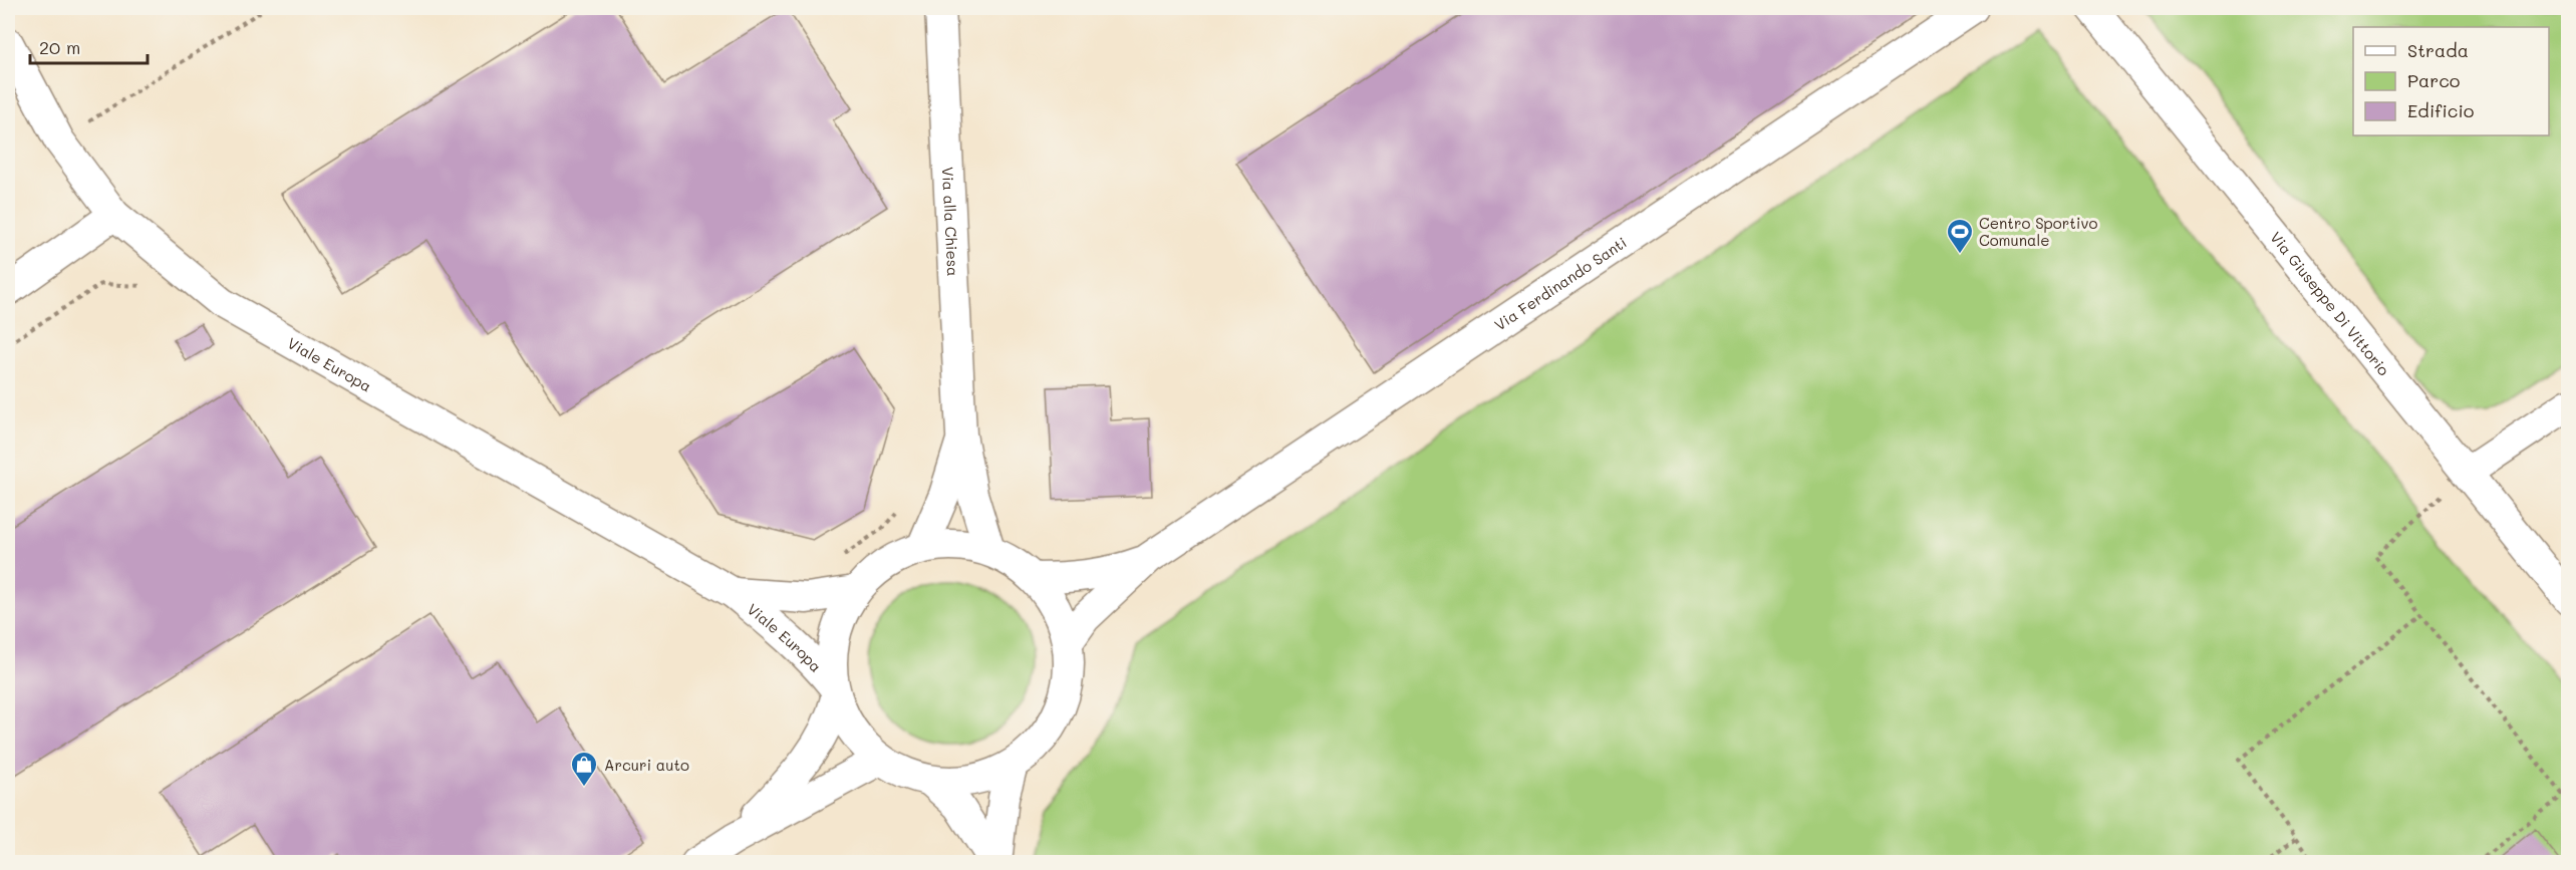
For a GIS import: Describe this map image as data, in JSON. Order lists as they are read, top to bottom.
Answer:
{
  "streets": {
    "street": [
      "Via alla Chiesa",
      "Via Ferdinando Santi",
      "Via Giuseppe Di Vittorio",
      "Viale Europa"
    ]
  },
  "places": {
    "sports": ["Centro Sportivo Comunale"],
    "shop": ["Arcuri auto"]
  },
  "legend": ["Strada", "Parco", "Edificio"],
  "scale_bar": "20 m"
}
